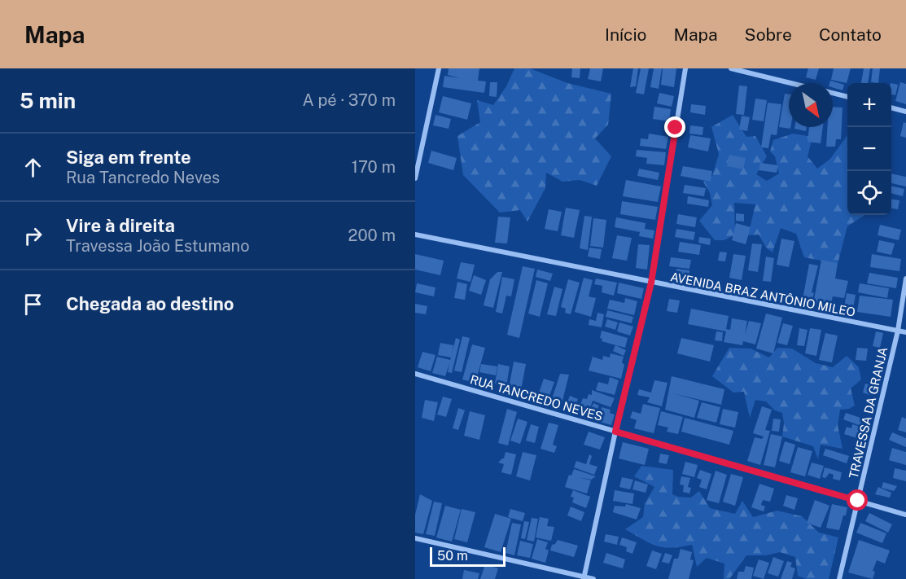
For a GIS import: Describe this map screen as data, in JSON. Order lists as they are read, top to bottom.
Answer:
{
  "streets": {
    "street": ["AVENIDA BRAZ ANTÔNIO MILEO", "RUA TANCREDO NEVES", "TRAVESSA DA GRANJA"]
  },
  "crossings": [
    ["AVENIDA BRAZ ANTÔNIO MILEO", "TRAVESSA DA GRANJA"],
    ["RUA TANCREDO NEVES", "TRAVESSA DA GRANJA"]
  ],
  "scale_bar": "50 m",
  "north": "bottom right",
  "page": {
    "header": "Mapa",
    "nav": [
      "Início",
      "Mapa",
      "Sobre",
      "Contato"
    ],
    "heading": ["5 min", "A pé · 370 m"],
    "map_buttons": ["+", "−"],
    "list": [
      ["Siga em frente", "Rua Tancredo Neves", "170 m"],
      ["Vire à direita", "Travessa João Estumano", "200 m"],
      "Chegada ao destino"
    ],
    "scale": "50 m"
  }
}
